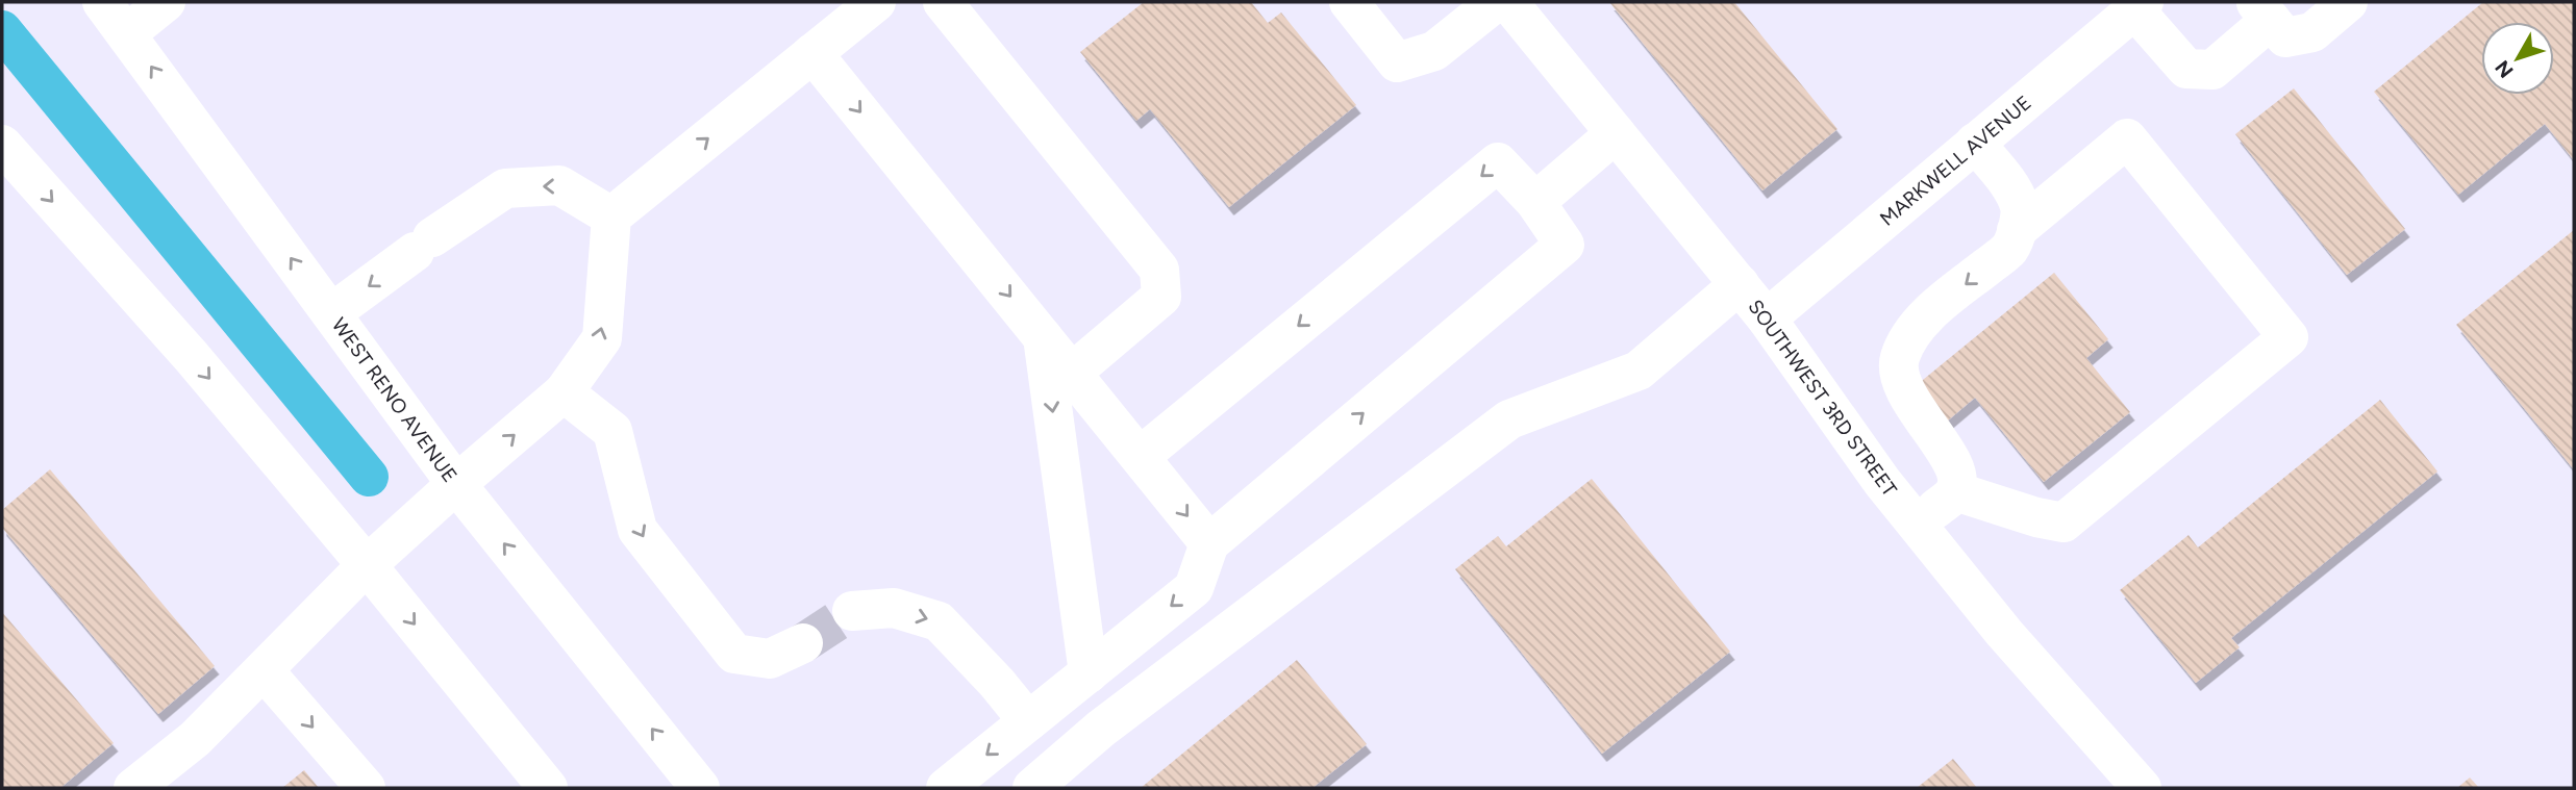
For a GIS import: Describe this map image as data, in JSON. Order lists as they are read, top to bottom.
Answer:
{
  "streets": {
    "main road": ["MARKWELL AVENUE", "SOUTHWEST 3RD STREET", "WEST RENO AVENUE"]
  },
  "crossings": [
    ["MARKWELL AVENUE", "SOUTHWEST 3RD STREET"]
  ],
  "north": "bottom left"
}
